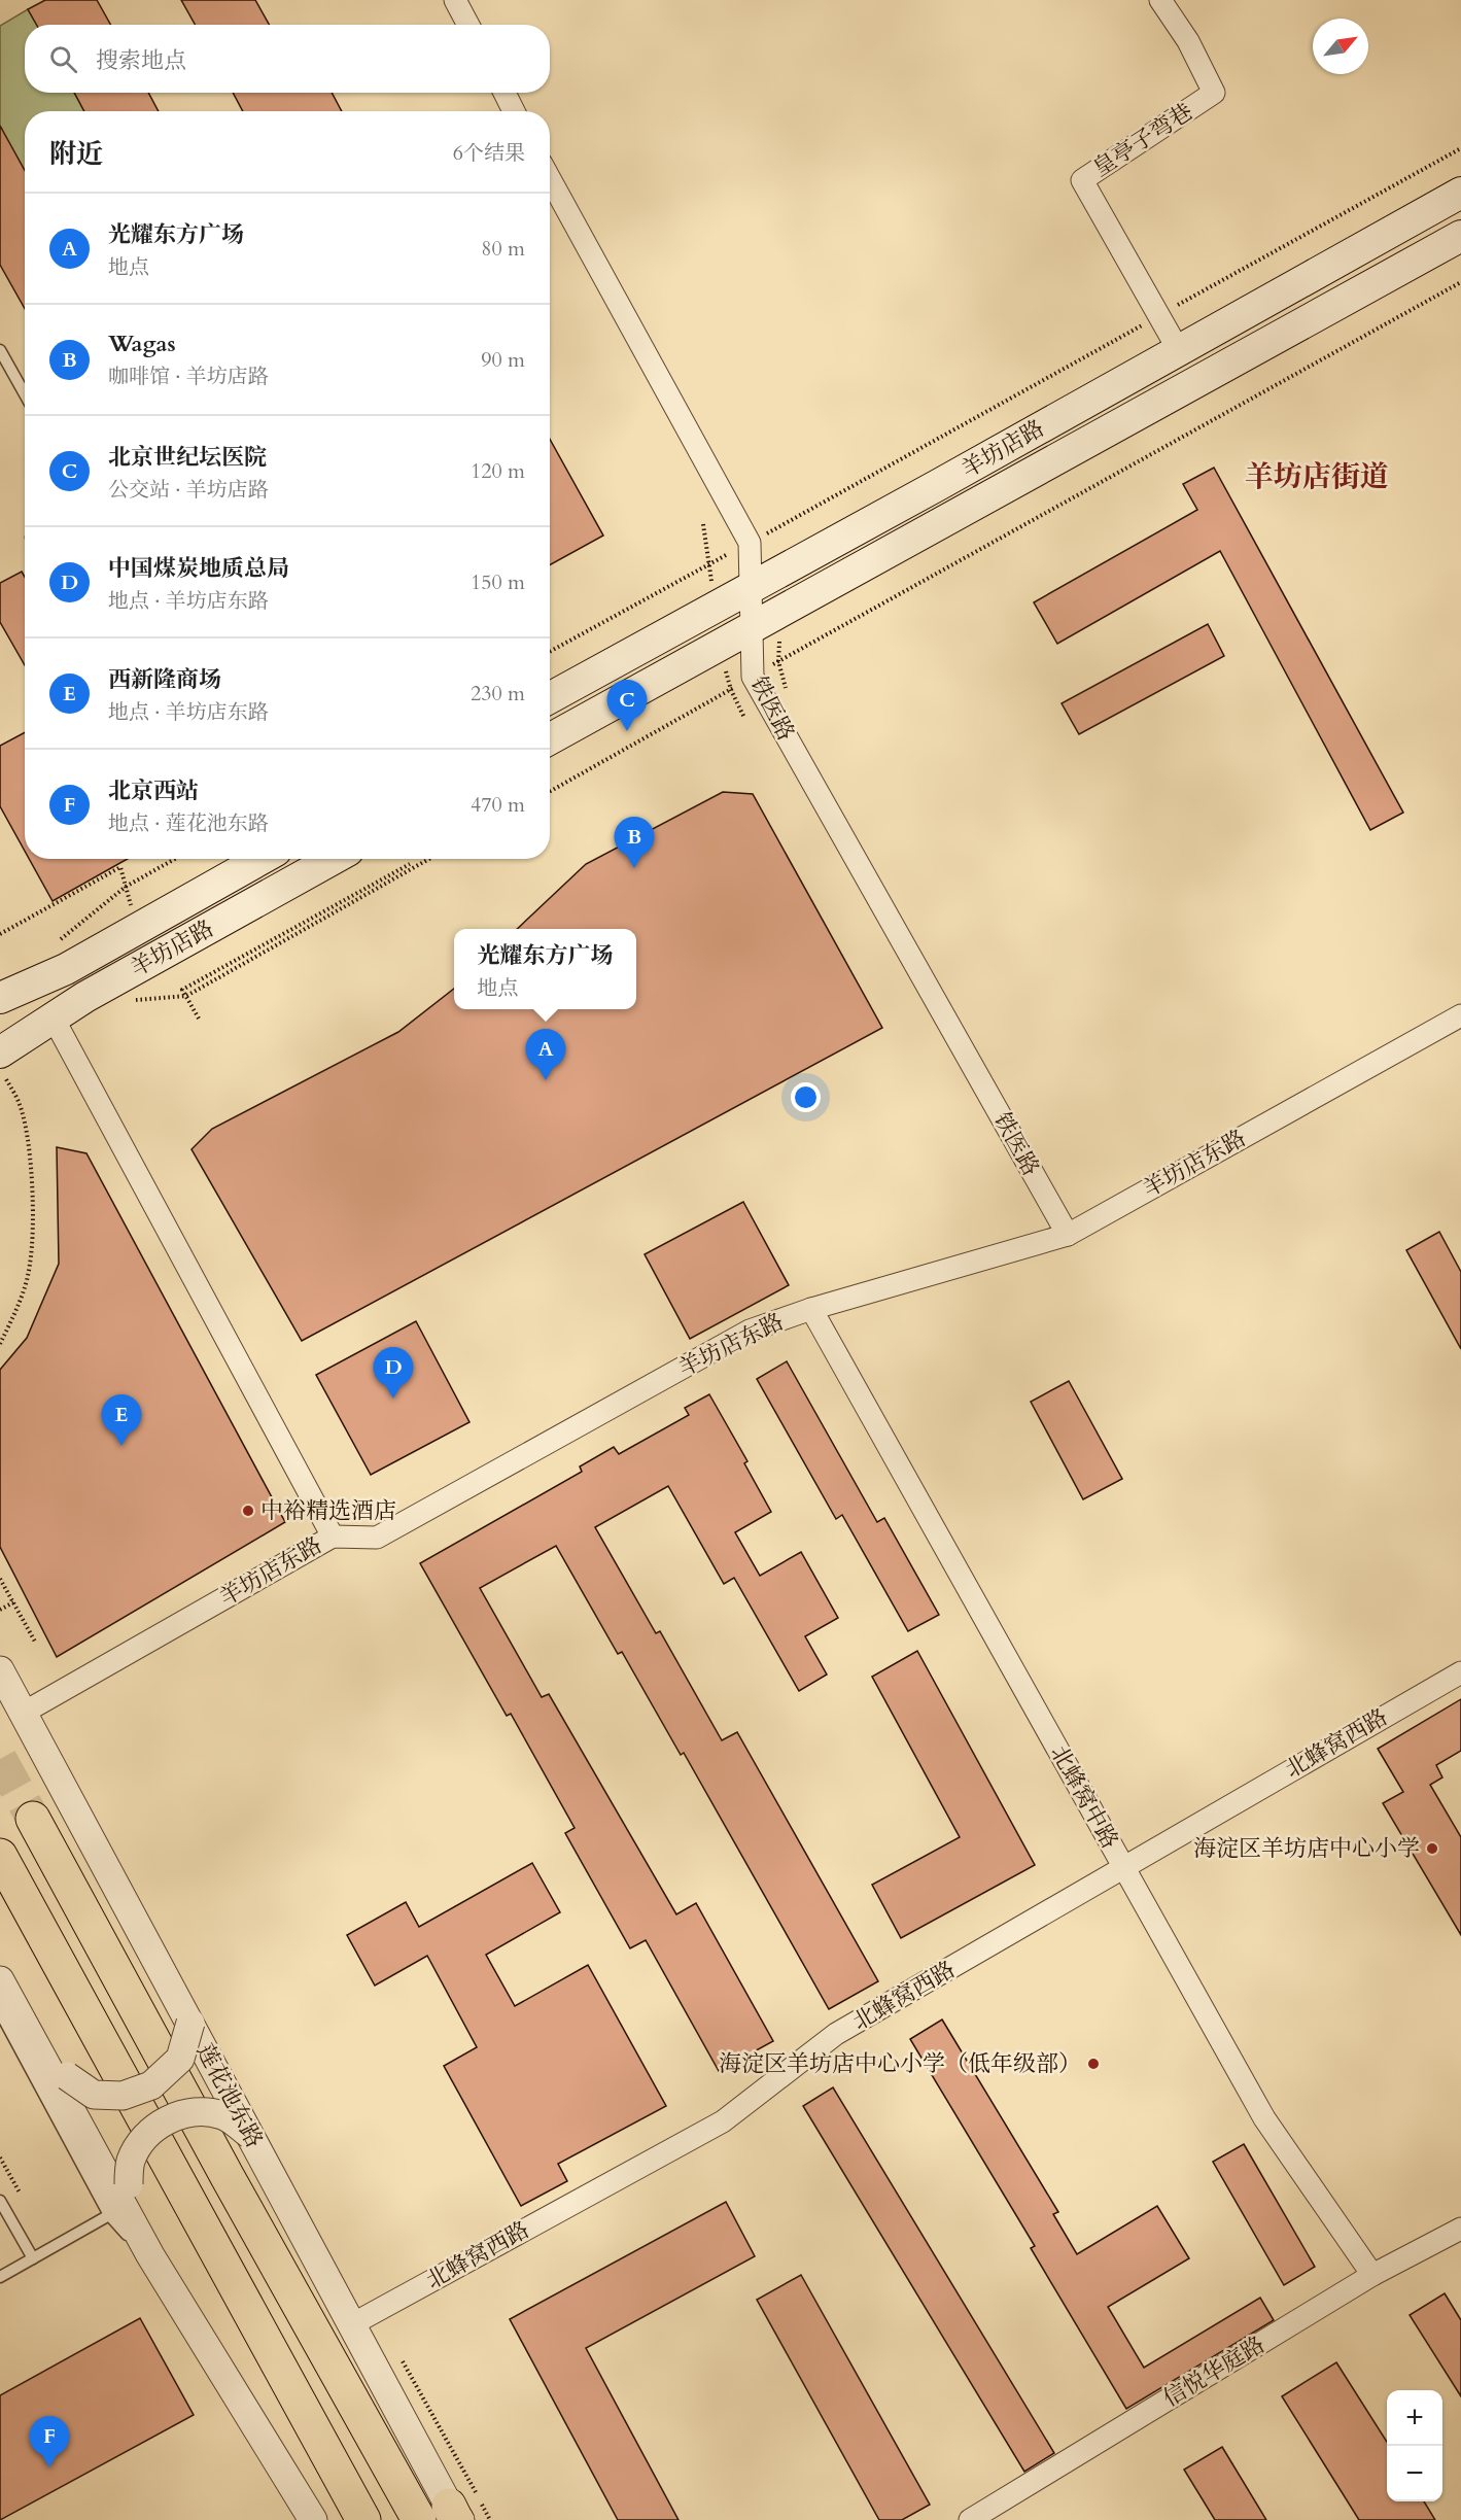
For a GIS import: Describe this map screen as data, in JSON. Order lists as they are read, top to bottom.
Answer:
{
  "streets": {
    "highway": ["莲花池东路"],
    "main road": ["羊坊店路"],
    "street": [
      "皇亭子弯巷",
      "铁医路",
      "羊坊店东路",
      "北蜂窝西路",
      "北蜂窝中路",
      "信悦华庭路"
    ]
  },
  "crossings": [
    ["皇亭子弯巷", "羊坊店路"],
    ["羊坊店路", "铁医路"],
    ["铁医路", "羊坊店东路"],
    ["羊坊店东路", "北蜂窝中路"],
    ["羊坊店东路", "莲花池东路"],
    ["北蜂窝西路", "北蜂窝中路"],
    ["北蜂窝西路", "莲花池东路"],
    ["北蜂窝中路", "信悦华庭路"]
  ],
  "districts": ["羊坊店街道"],
  "places": ["中裕精选酒店", "海淀区羊坊店中心小学", "海淀区羊坊店中心小学（低年级部）"],
  "north": "top right",
  "page": {
    "search": "搜索地点",
    "heading": ["附近", "6个结果"],
    "list": [
      {
        "mark": "A",
        "name": "光耀东方广场",
        "note": "地点",
        "value": "80 m"
      },
      {
        "mark": "B",
        "name": "Wagas",
        "note": "咖啡馆 · 羊坊店路",
        "value": "90 m"
      },
      {
        "mark": "C",
        "name": "北京世纪坛医院",
        "note": "公交站 · 羊坊店路",
        "value": "120 m"
      },
      {
        "mark": "D",
        "name": "中国煤炭地质总局",
        "note": "地点 · 羊坊店东路",
        "value": "150 m"
      },
      {
        "mark": "E",
        "name": "西新隆商场",
        "note": "地点 · 羊坊店东路",
        "value": "230 m"
      },
      {
        "mark": "F",
        "name": "北京西站",
        "note": "地点 · 莲花池东路",
        "value": "470 m"
      }
    ],
    "pins": [
      "C",
      "B",
      "A",
      "D",
      "E",
      "F"
    ],
    "popup": ["光耀东方广场", "地点"],
    "map_buttons": ["+", "−"]
  }
}
